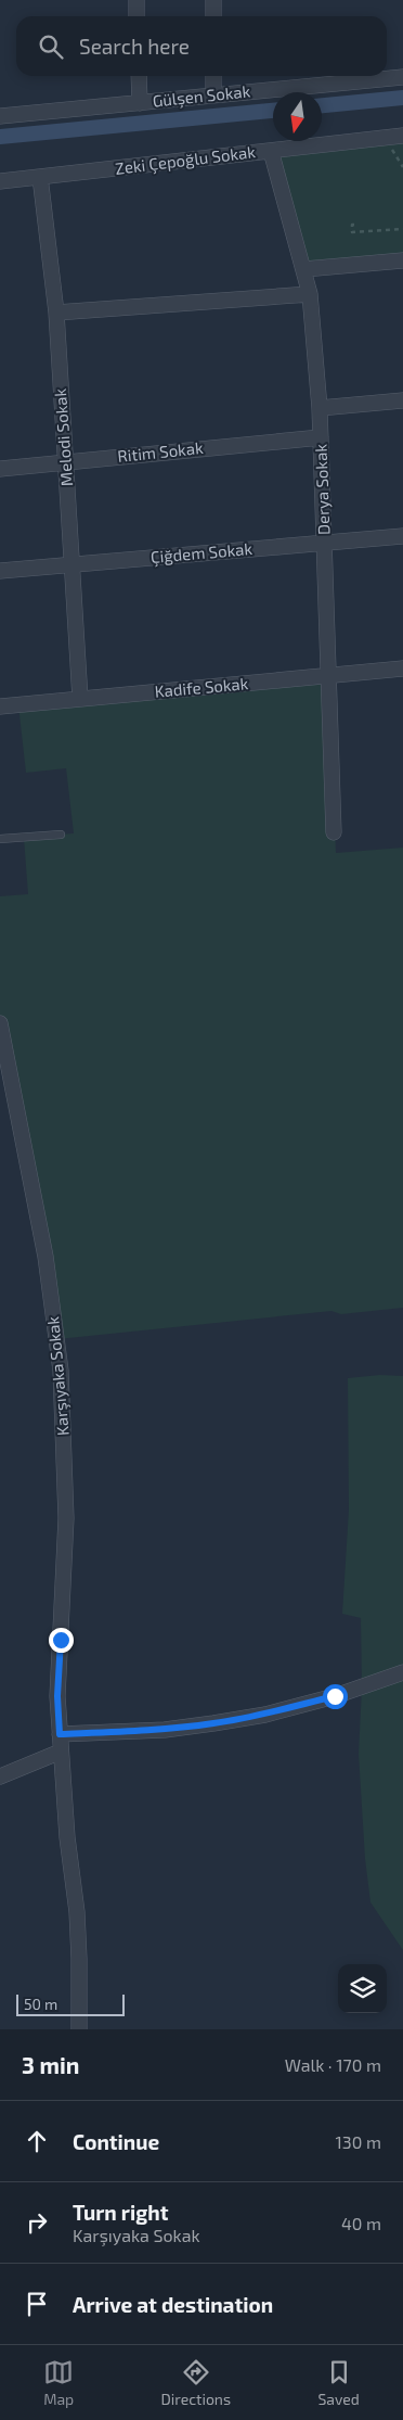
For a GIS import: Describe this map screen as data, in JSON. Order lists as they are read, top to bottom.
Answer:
{
  "streets": {
    "street": [
      "Gülşen Sokak",
      "Zeki Çepoğlu Sokak",
      "Melodi Sokak",
      "Ritim Sokak",
      "Derya Sokak",
      "Çiğdem Sokak",
      "Kadife Sokak",
      "Karşıyaka Sokak"
    ]
  },
  "crossings": [
    ["Zeki Çepoğlu Sokak", "Melodi Sokak"],
    ["Zeki Çepoğlu Sokak", "Derya Sokak"],
    ["Melodi Sokak", "Ritim Sokak"],
    ["Melodi Sokak", "Çiğdem Sokak"],
    ["Melodi Sokak", "Kadife Sokak"],
    ["Ritim Sokak", "Derya Sokak"],
    ["Derya Sokak", "Çiğdem Sokak"],
    ["Derya Sokak", "Kadife Sokak"]
  ],
  "scale_bar": "50 m",
  "north": "bottom",
  "page": {
    "search": "Search here",
    "scale": "50 m",
    "heading": ["3 min", "Walk · 170 m"],
    "list": [
      ["Continue", "130 m"],
      ["Turn right", "Karşıyaka Sokak", "40 m"],
      "Arrive at destination"
    ],
    "nav": ["Map", "Directions", "Saved"]
  }
}
